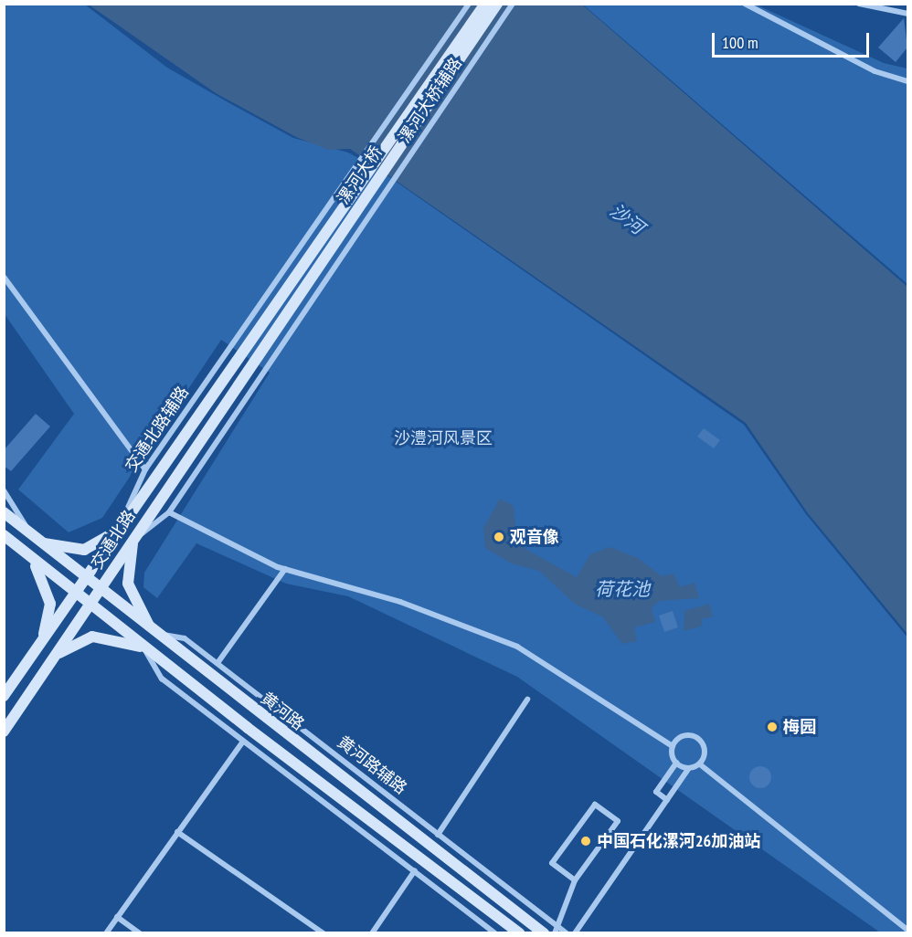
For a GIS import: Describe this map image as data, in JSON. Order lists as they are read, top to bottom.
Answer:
{
  "streets": {
    "main road": ["漯河大桥", "交通北路", "黄河路"],
    "street": ["漯河大桥辅路", "交通北路辅路", "黄河路辅路"]
  },
  "crossings": [
    ["漯河大桥辅路", "交通北路辅路"],
    ["漯河大桥", "交通北路"],
    ["交通北路辅路", "交通北路"],
    ["交通北路", "黄河路"],
    ["黄河路", "黄河路辅路"]
  ],
  "water": ["沙河", "荷花池"],
  "parks": ["沙澧河风景区"],
  "places": ["观音像", "梅园", "中国石化漯河26加油站"],
  "scale_bar": "100 m"
}
